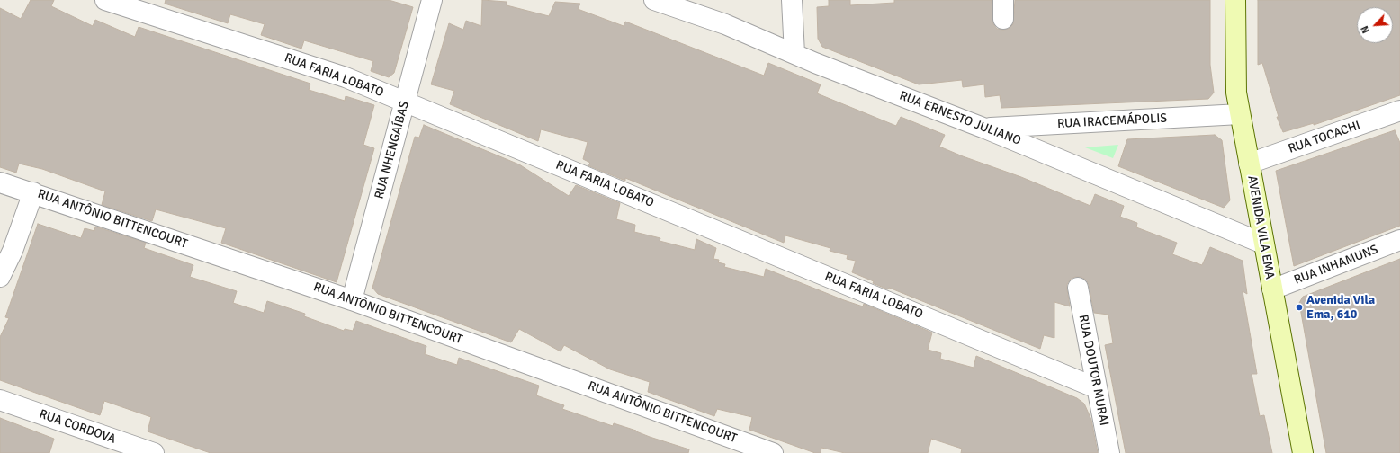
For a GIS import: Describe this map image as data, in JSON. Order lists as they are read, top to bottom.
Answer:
{
  "streets": {
    "main road": ["AVENIDA VILA EMA"],
    "street": [
      "RUA FARIA LOBATO",
      "RUA ERNESTO JULIANO",
      "RUA IRACEMÁPOLIS",
      "RUA TOCACHI",
      "RUA NHENGAÍBAS",
      "RUA ANTÔNIO BITTENCOURT",
      "RUA INHAMUNS",
      "RUA DOUTOR MURAI",
      "RUA CORDOVA"
    ]
  },
  "crossings": [
    ["RUA FARIA LOBATO", "RUA NHENGAÍBAS"],
    ["RUA FARIA LOBATO", "RUA DOUTOR MURAI"],
    ["RUA ERNESTO JULIANO", "RUA IRACEMÁPOLIS"],
    ["RUA ERNESTO JULIANO", "AVENIDA VILA EMA"],
    ["RUA IRACEMÁPOLIS", "AVENIDA VILA EMA"],
    ["RUA TOCACHI", "AVENIDA VILA EMA"],
    ["RUA NHENGAÍBAS", "RUA ANTÔNIO BITTENCOURT"],
    ["AVENIDA VILA EMA", "RUA INHAMUNS"]
  ],
  "places": ["Avenida Vila Ema, 610"],
  "north": "bottom left"
}
